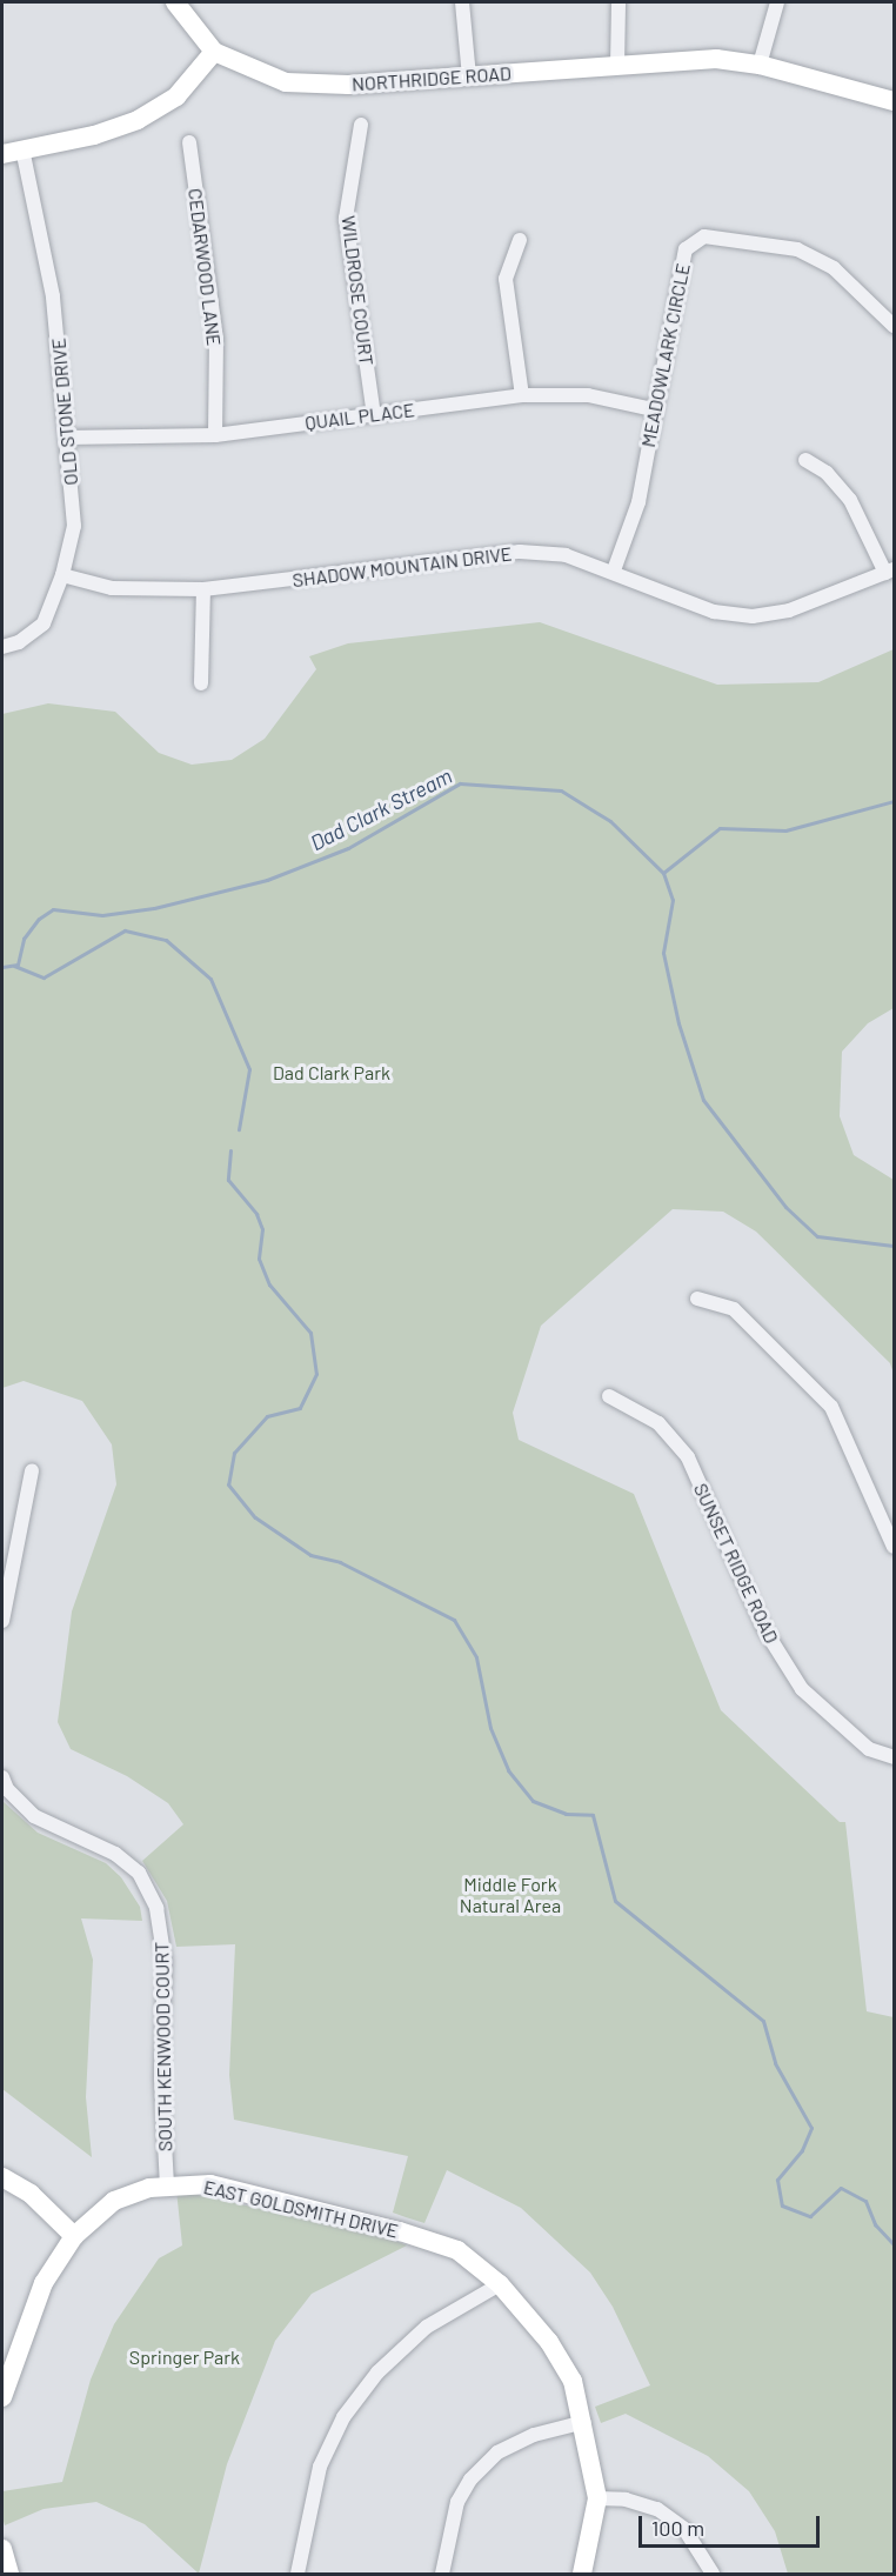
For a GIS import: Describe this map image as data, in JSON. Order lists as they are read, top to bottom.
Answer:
{
  "streets": {
    "street": [
      "NORTHRIDGE ROAD",
      "CEDARWOOD LANE",
      "WILDROSE COURT",
      "MEADOWLARK CIRCLE",
      "OLD STONE DRIVE",
      "QUAIL PLACE",
      "SHADOW MOUNTAIN DRIVE",
      "SUNSET RIDGE ROAD",
      "SOUTH KENWOOD COURT",
      "EAST GOLDSMITH DRIVE"
    ]
  },
  "crossings": [
    ["CEDARWOOD LANE", "QUAIL PLACE"],
    ["WILDROSE COURT", "QUAIL PLACE"],
    ["MEADOWLARK CIRCLE", "QUAIL PLACE"],
    ["MEADOWLARK CIRCLE", "SHADOW MOUNTAIN DRIVE"],
    ["OLD STONE DRIVE", "QUAIL PLACE"],
    ["OLD STONE DRIVE", "SHADOW MOUNTAIN DRIVE"],
    ["SOUTH KENWOOD COURT", "EAST GOLDSMITH DRIVE"]
  ],
  "water": ["Dad Clark Stream"],
  "parks": ["Dad Clark Park", "Middle Fork Natural Area", "Springer Park"],
  "scale_bar": "100 m"
}
